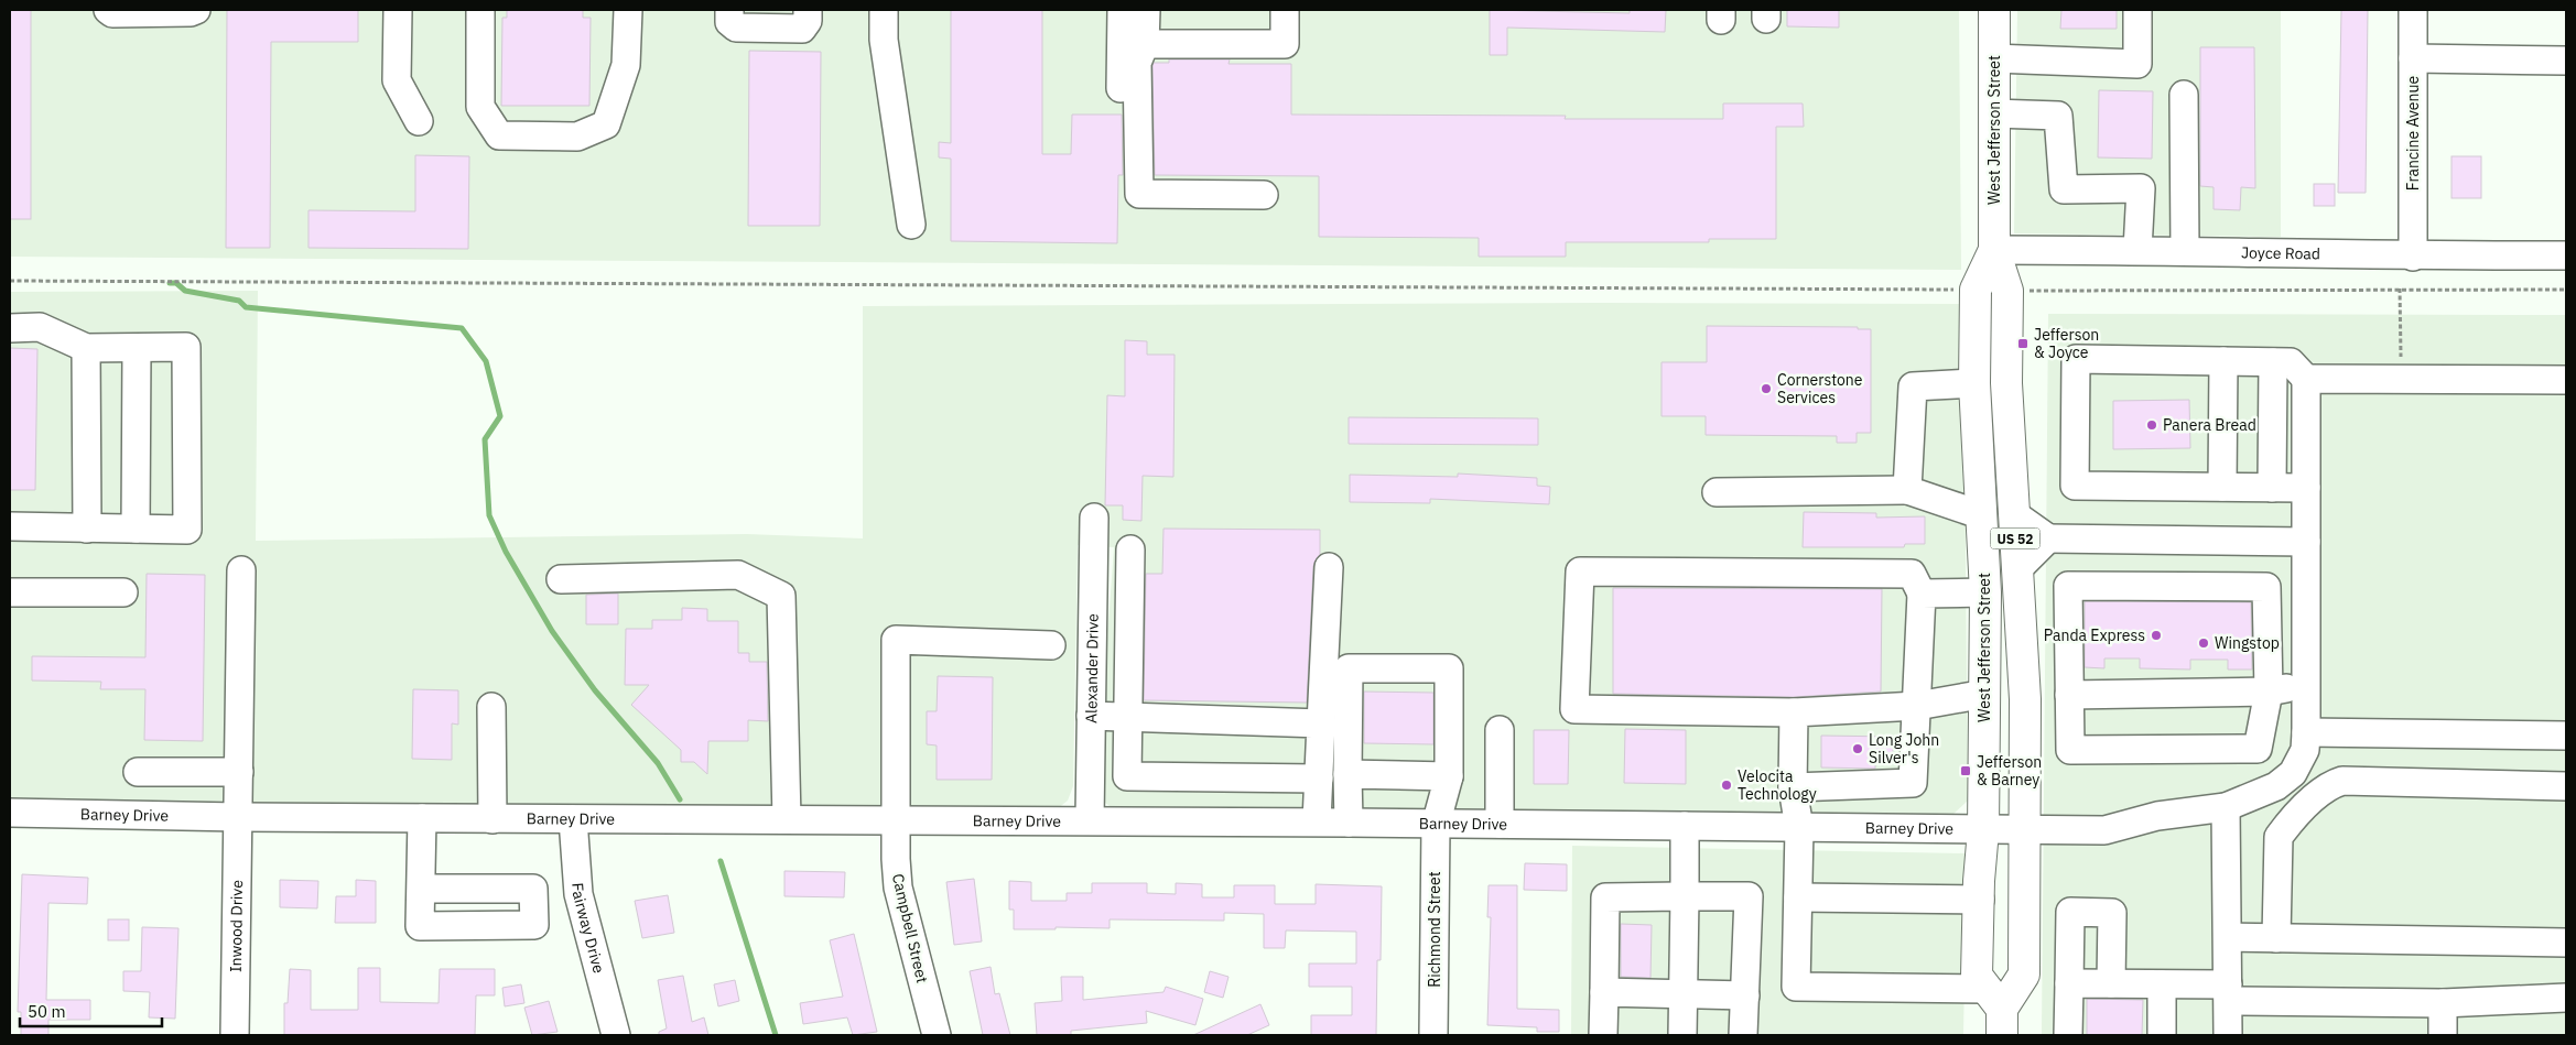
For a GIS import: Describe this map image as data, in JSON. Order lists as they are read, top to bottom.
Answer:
{
  "streets": {
    "main road": ["West Jefferson Street", "US 52"],
    "street": [
      "Francine Avenue",
      "Joyce Road",
      "Alexander Drive",
      "Barney Drive",
      "Inwood Drive",
      "Fairway Drive",
      "Campbell Street",
      "Richmond Street"
    ]
  },
  "crossings": [
    ["West Jefferson Street", "Joyce Road"],
    ["West Jefferson Street", "Barney Drive"],
    ["Francine Avenue", "Joyce Road"],
    ["Alexander Drive", "Barney Drive"],
    ["Barney Drive", "Inwood Drive"],
    ["Barney Drive", "Fairway Drive"],
    ["Barney Drive", "Campbell Street"],
    ["Barney Drive", "Richmond Street"]
  ],
  "places": {
    "transit": ["Jefferson & Joyce", "Jefferson & Barney"],
    "other": [
      "Cornerstone Services",
      "Panera Bread",
      "Panda Express",
      "Wingstop",
      "Long John Silver's",
      "Velocita Technology"
    ]
  },
  "scale_bar": "50 m"
}
